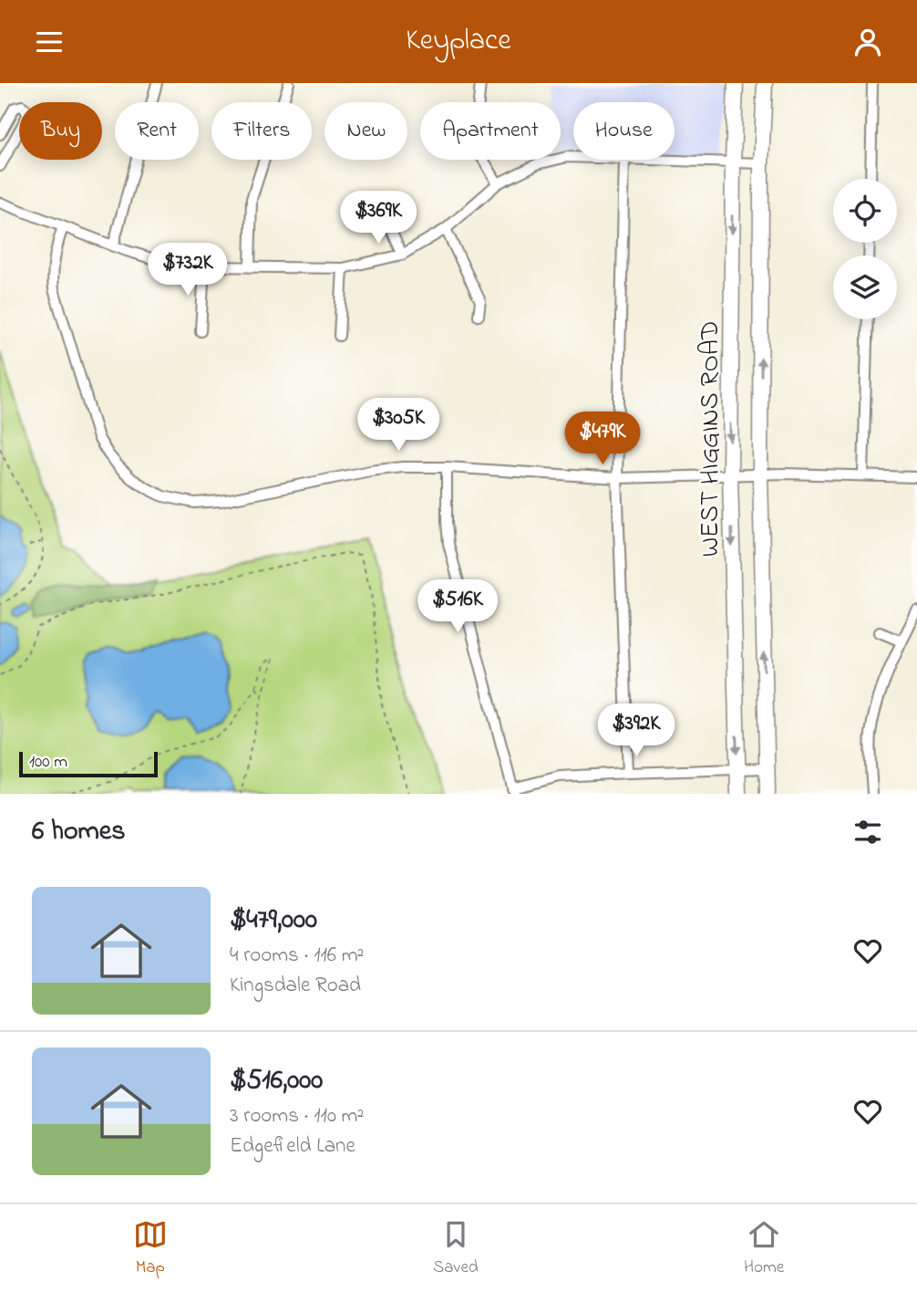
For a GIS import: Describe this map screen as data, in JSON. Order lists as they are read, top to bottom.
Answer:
{
  "streets": {
    "main road": ["WEST HIGGINS ROAD"]
  },
  "scale_bar": "100 m",
  "page": {
    "header": "Keyplace",
    "chip": [
      "Buy",
      "Rent",
      "Filters",
      "New",
      "Apartment",
      "House"
    ],
    "price": [
      "$369K",
      "$732K",
      "$305K",
      "$479K",
      "$516K",
      "$392K"
    ],
    "scale": "100 m",
    "heading": "6 homes",
    "list": [
      {
        "name": "$479,000",
        "note": "4 rooms · 116 m² · Kingsdale Road"
      },
      {
        "name": "$516,000",
        "note": "3 rooms · 110 m² · Edgefield Lane"
      }
    ],
    "tabs": ["Map", "Saved", "Home"]
  }
}
